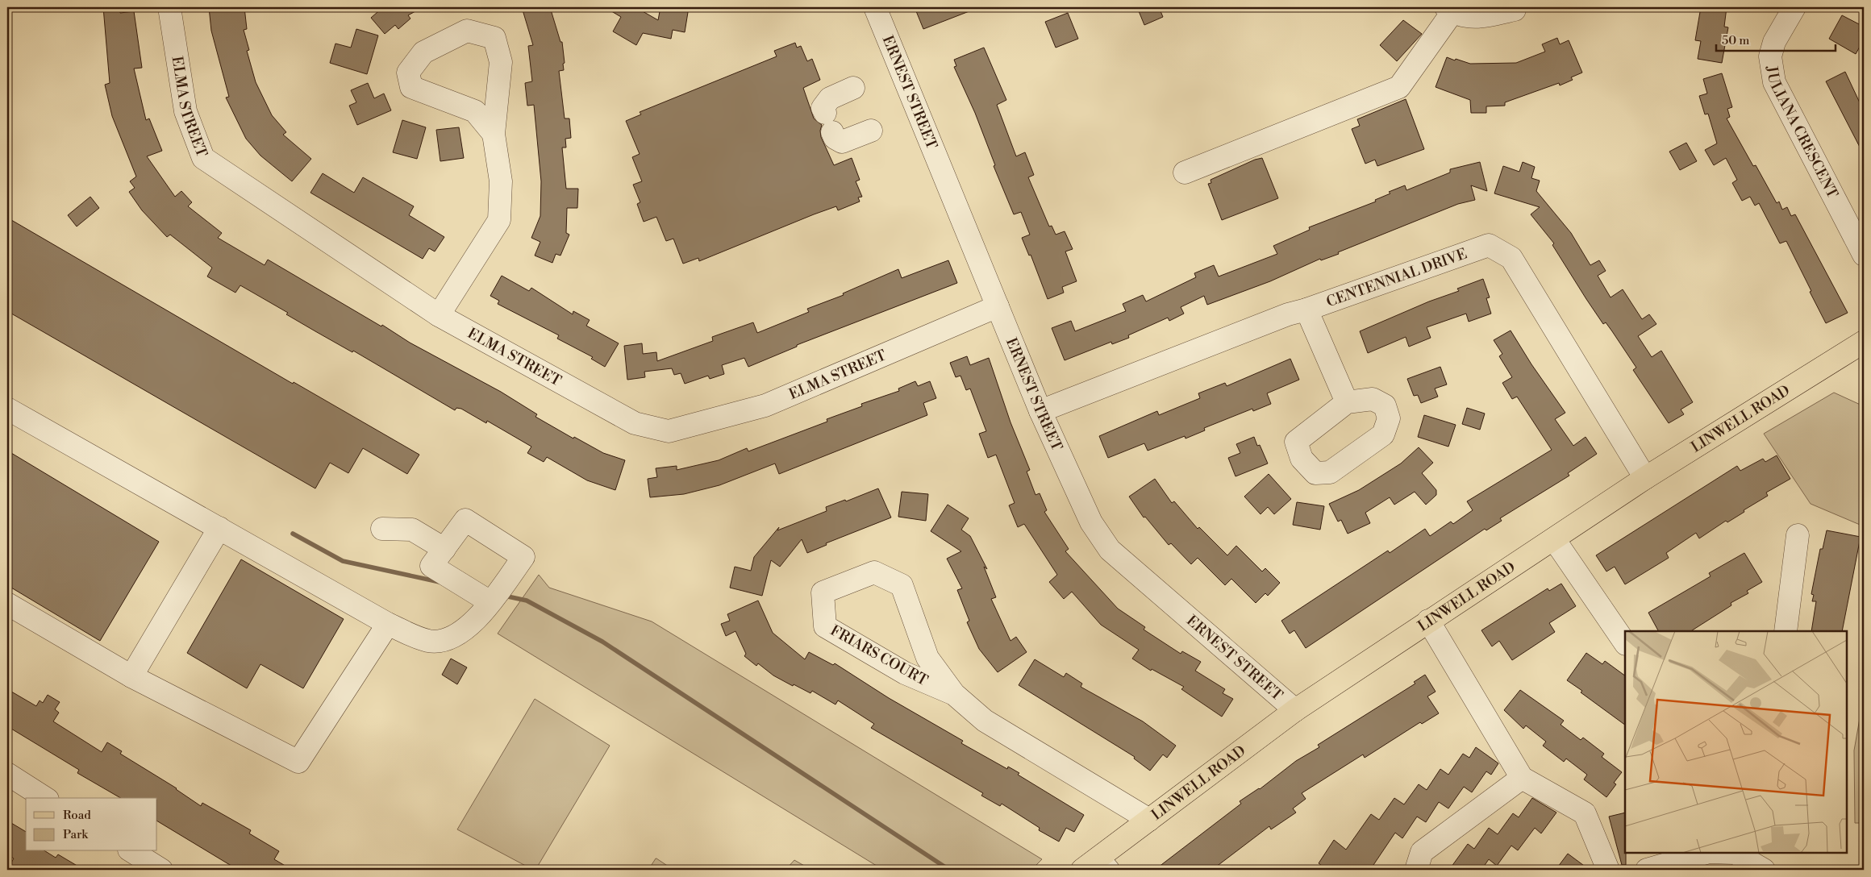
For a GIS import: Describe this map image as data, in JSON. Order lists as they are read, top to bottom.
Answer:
{
  "streets": {
    "main road": ["LINWELL ROAD"],
    "street": [
      "ERNEST STREET",
      "ELMA STREET",
      "JULIANA CRESCENT",
      "CENTENNIAL DRIVE",
      "FRIARS COURT"
    ]
  },
  "crossings": [
    ["ERNEST STREET", "ELMA STREET"],
    ["ERNEST STREET", "CENTENNIAL DRIVE"],
    ["ERNEST STREET", "LINWELL ROAD"],
    ["CENTENNIAL DRIVE", "LINWELL ROAD"],
    ["LINWELL ROAD", "FRIARS COURT"]
  ],
  "legend": ["Road", "Park"],
  "scale_bar": "50 m"
}
